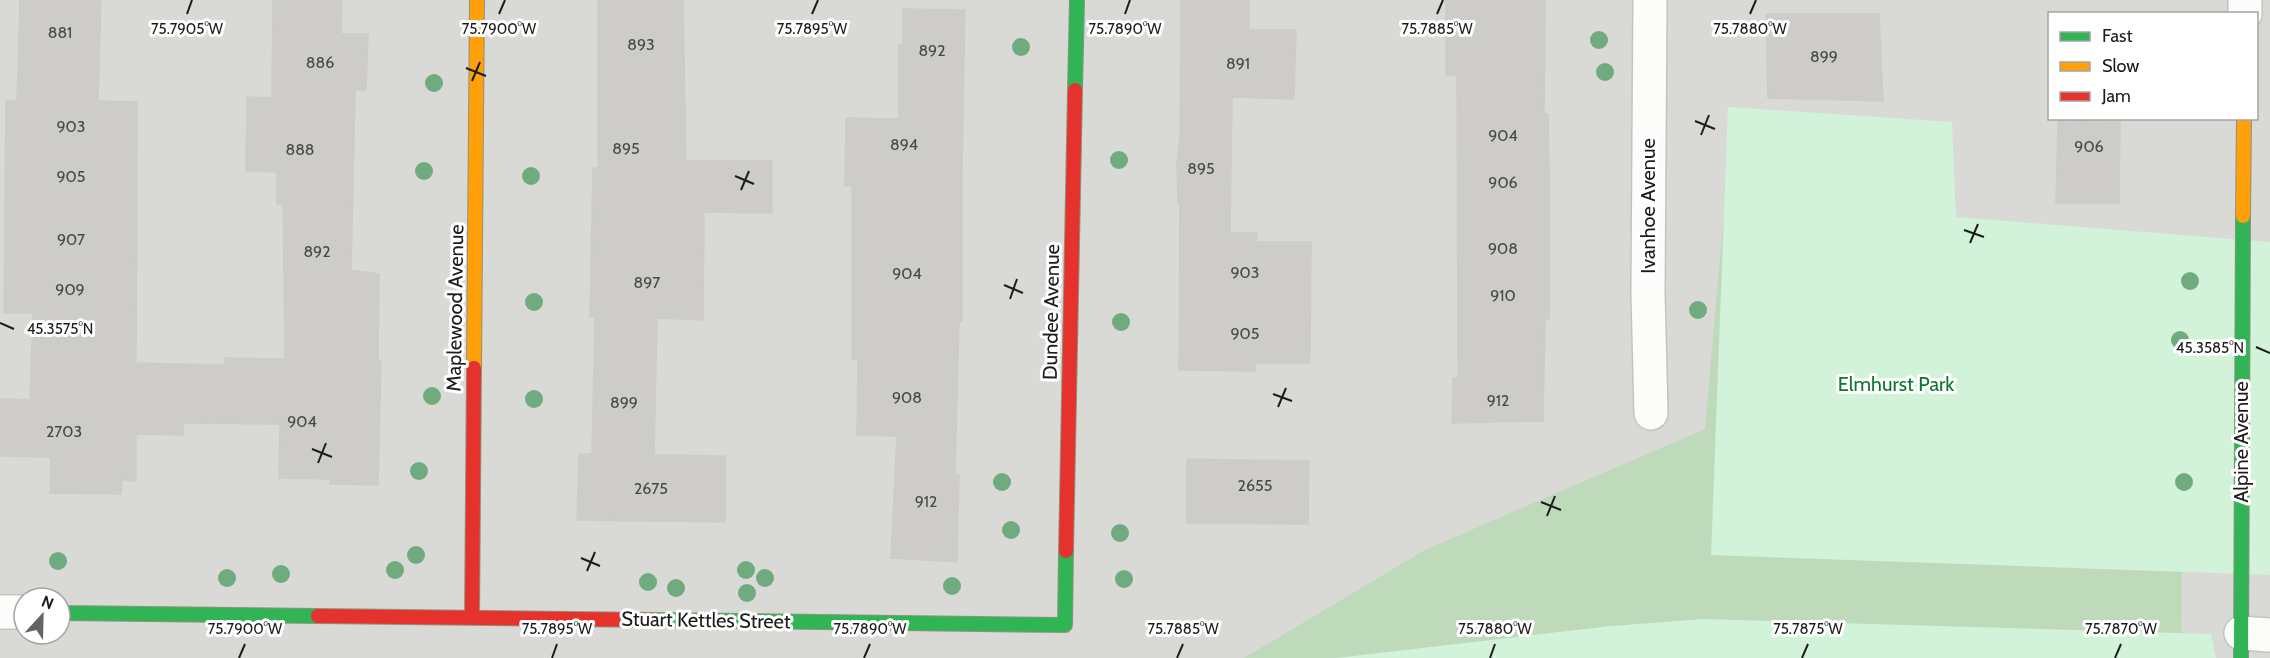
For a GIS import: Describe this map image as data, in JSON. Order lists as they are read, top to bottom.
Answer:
{
  "streets": {
    "street": [
      "Ivanhoe Avenue",
      "Maplewood Avenue",
      "Dundee Avenue",
      "Alpine Avenue",
      "Stuart Kettles Street"
    ]
  },
  "crossings": [
    ["Maplewood Avenue", "Stuart Kettles Street"],
    ["Dundee Avenue", "Stuart Kettles Street"]
  ],
  "parks": ["Elmhurst Park"],
  "house_numbers": [
    "881",
    "893",
    "892",
    "899",
    "886",
    "891",
    "903",
    "904",
    "894",
    "906",
    "895",
    "888",
    "895",
    "905",
    "906",
    "907",
    "908",
    "892",
    "903",
    "904",
    "897",
    "909",
    "910",
    "905",
    "908",
    "912",
    "899",
    "904",
    "2703",
    "2655",
    "2675",
    "912"
  ],
  "legend": ["Fast", "Slow", "Jam"],
  "north": "top",
  "coordinates": [
    "75.7905°W",
    "75.7900°W",
    "75.7895°W",
    "75.7890°W",
    "75.7885°W",
    "75.7880°W",
    "45.3575°N",
    "45.3585°N",
    "75.7875°W",
    "75.7870°W"
  ]
}
